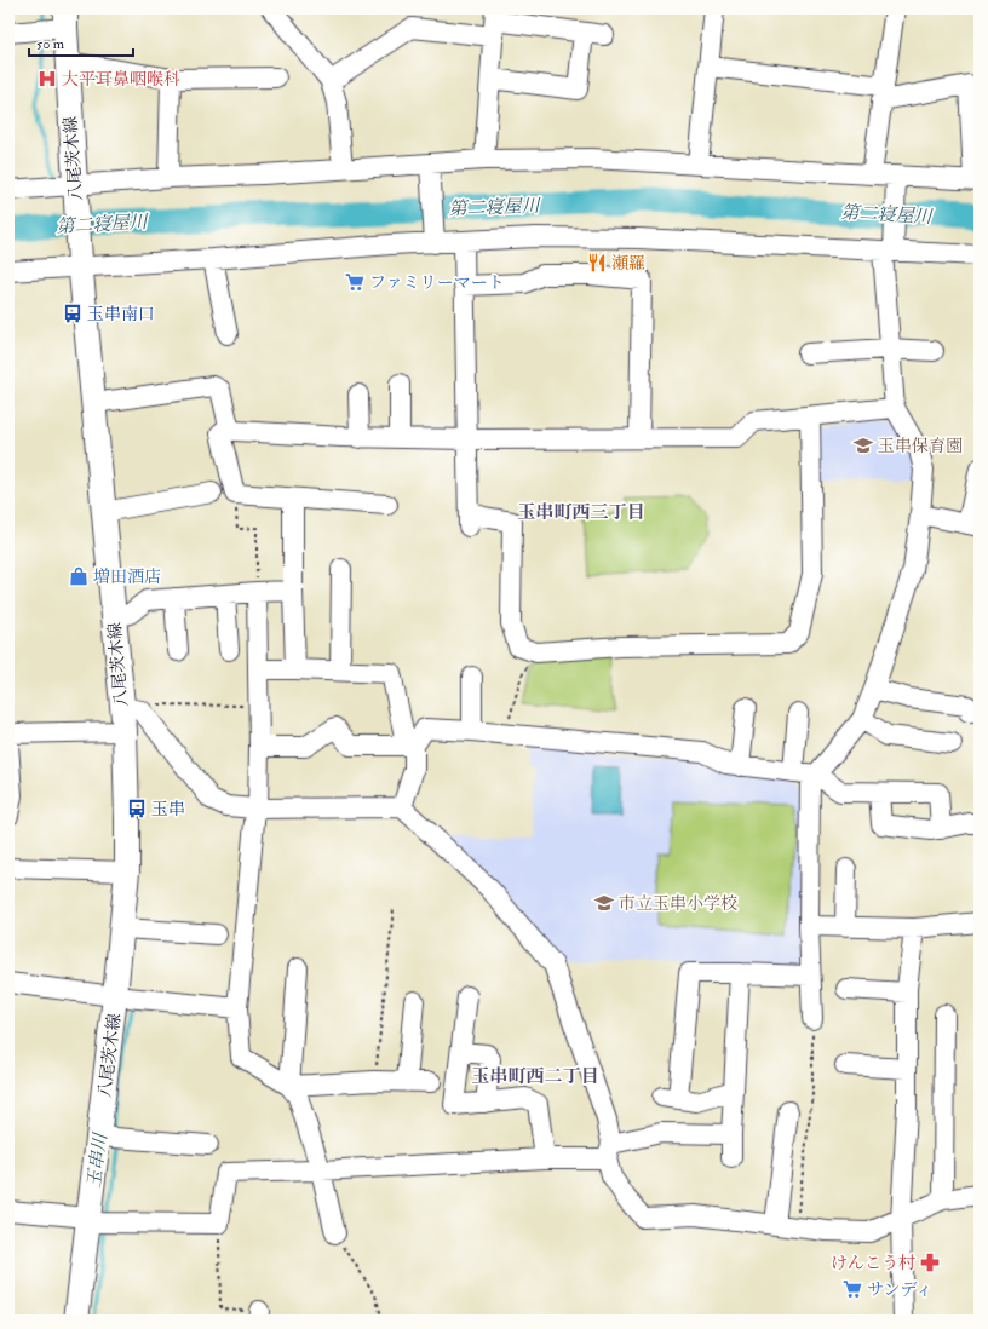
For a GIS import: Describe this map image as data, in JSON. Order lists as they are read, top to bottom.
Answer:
{
  "streets": {
    "main road": ["八尾茨木線"]
  },
  "districts": ["玉串町西三丁目", "玉串町西二丁目"],
  "water": ["第二寝屋川", "玉串川"],
  "places": {
    "hospital": ["大平耳鼻咽喉科"],
    "restaurant": ["瀬羅"],
    "supermarket": ["ファミリーマート", "サンディ"],
    "bus stop": ["玉串南口", "玉串"],
    "school or university": ["玉串保育園", "市立玉串小学校"],
    "shop": ["増田酒店"],
    "pharmacy": ["けんこう村"]
  },
  "scale_bar": "50 m"
}
